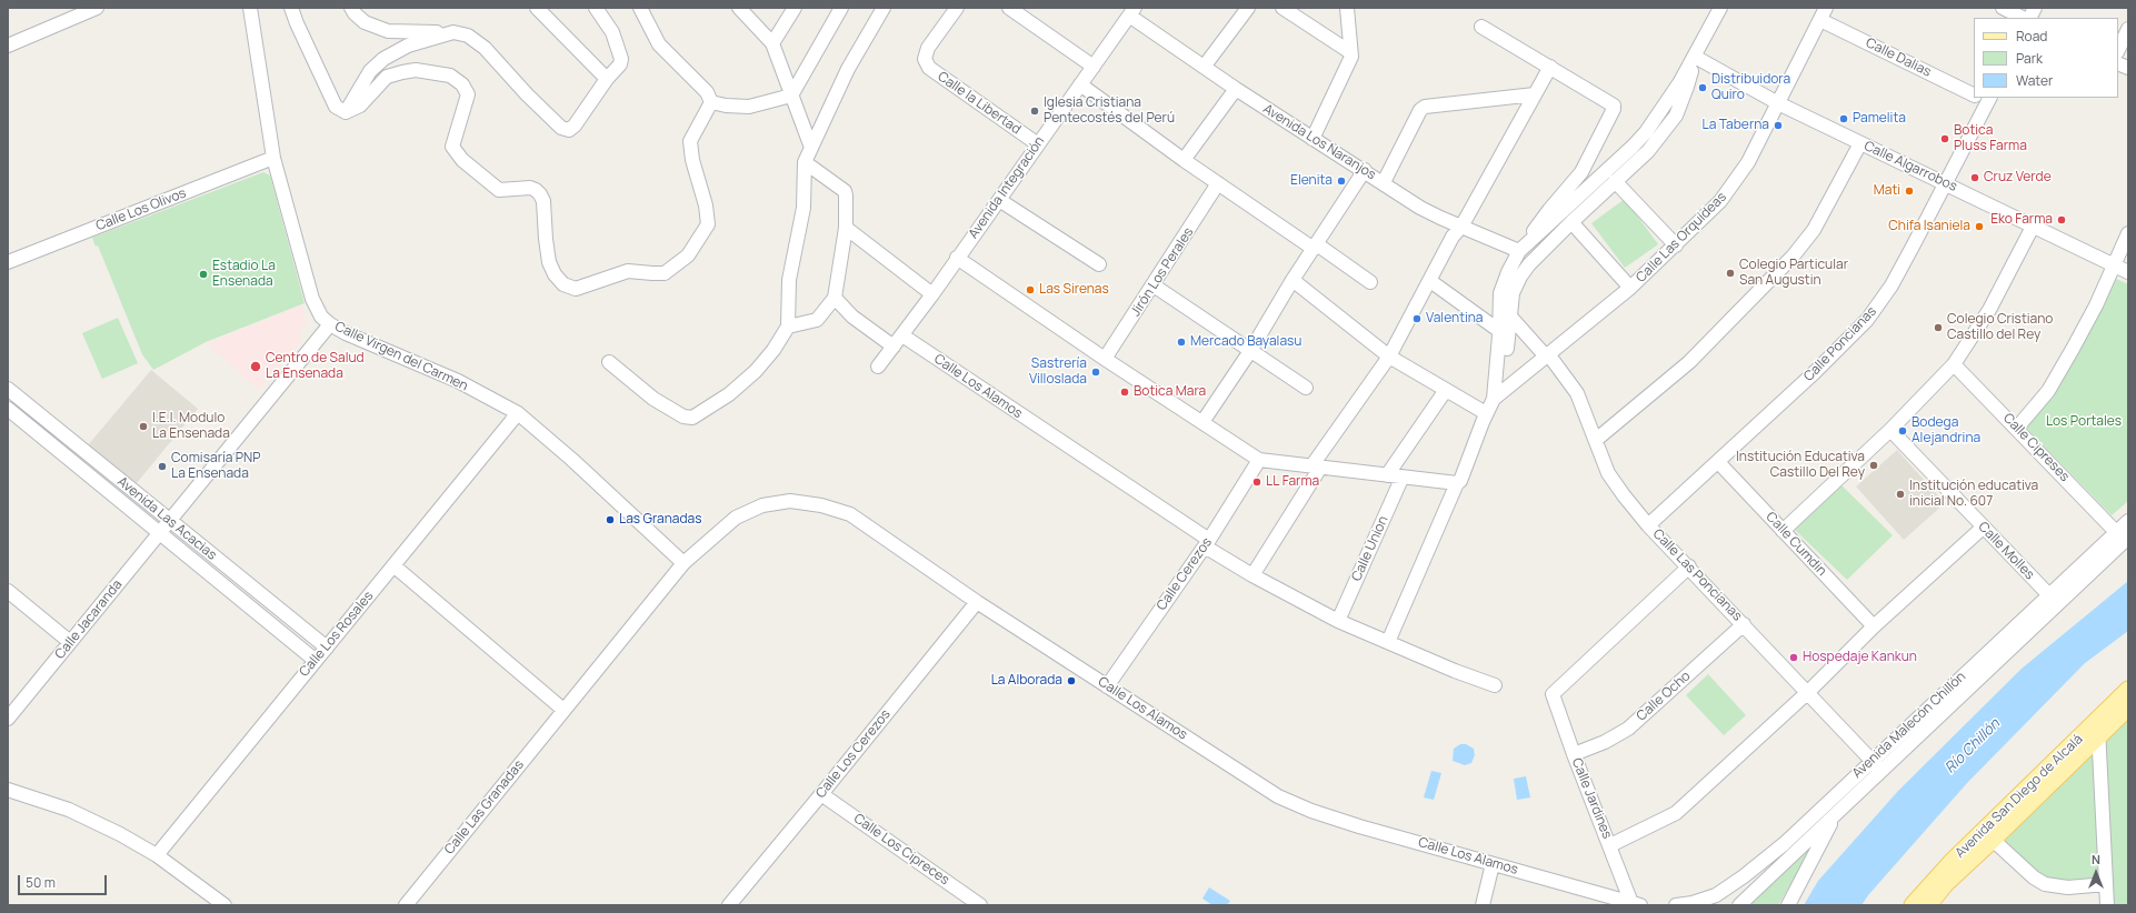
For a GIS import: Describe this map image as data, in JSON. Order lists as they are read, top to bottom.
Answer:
{
  "streets": {
    "main road": ["Avenida San Diego de Alcalá"],
    "street": [
      "Calle Dalias",
      "Calle la Libertad",
      "Avenida Los Naranjos",
      "Calle Algarrobos",
      "Avenida Integración",
      "Calle Los Olivos",
      "Calle Las Orquídeas",
      "Jirón Los Perales",
      "Calle Poncianas",
      "Calle Virgen del Carmen",
      "Calle Los Alamos",
      "Calle Cipreses",
      "Avenida Las Acacias",
      "Calle Cumdin",
      "Calle Union",
      "Calle Molles",
      "Calle Cerezos",
      "Calle Las Poncianas",
      "Calle Jacaranda",
      "Calle Los Rosales",
      "Calle Ocho",
      "Avenida Malecón Chillón",
      "Calle Los Cerezos",
      "Calle Jardines",
      "Calle Las Granadas",
      "Calle Los Cipreces"
    ]
  },
  "crossings": [
    ["Calle Dalias", "Calle Las Orquídeas"],
    ["Calle la Libertad", "Avenida Integración"],
    ["Avenida Los Naranjos", "Avenida Integración"],
    ["Calle Algarrobos", "Calle Las Orquídeas"],
    ["Calle Algarrobos", "Calle Poncianas"],
    ["Avenida Integración", "Calle Los Alamos"],
    ["Calle Los Olivos", "Calle Virgen del Carmen"],
    ["Calle Las Orquídeas", "Calle Las Poncianas"],
    ["Calle Poncianas", "Calle Cumdin"],
    ["Calle Poncianas", "Calle Las Poncianas"],
    ["Calle Virgen del Carmen", "Calle Los Alamos"],
    ["Calle Virgen del Carmen", "Calle Jacaranda"],
    ["Calle Virgen del Carmen", "Calle Los Rosales"],
    ["Calle Virgen del Carmen", "Calle Las Granadas"],
    ["Calle Los Alamos", "Calle Union"],
    ["Calle Los Alamos", "Calle Cerezos"],
    ["Calle Los Alamos", "Calle Los Cerezos"],
    ["Calle Los Alamos", "Calle Jardines"],
    ["Calle Los Alamos", "Calle Las Granadas"],
    ["Calle Cipreses", "Avenida Malecón Chillón"],
    ["Avenida Las Acacias", "Calle Jacaranda"],
    ["Avenida Las Acacias", "Calle Los Rosales"],
    ["Calle Molles", "Avenida Malecón Chillón"],
    ["Calle Las Poncianas", "Calle Ocho"],
    ["Calle Las Poncianas", "Avenida Malecón Chillón"],
    ["Calle Las Poncianas", "Calle Jardines"],
    ["Calle Ocho", "Calle Jardines"],
    ["Calle Los Cerezos", "Calle Los Cipreces"]
  ],
  "water": ["Río Chillón"],
  "parks": ["Los Portales"],
  "places": [
    "Distribuidora Quiro",
    "Iglesia Cristiana Pentecostés del Perú",
    "Pamelita",
    "La Taberna",
    "Botica Pluss Farma",
    "Cruz Verde",
    "Elenita",
    "Mati",
    "Eko Farma",
    "Chifa Isaniela",
    "Colegio Particular San Augustin",
    "Estadio La Ensenada",
    "Las Sirenas",
    "Valentina",
    "Colegio Cristiano Castillo del Rey",
    "Mercado Bayalasu",
    "Centro de Salud La Ensenada",
    "Sastrería Villoslada",
    "Botica Mara",
    "I.E.I. Modulo La Ensenada",
    "Bodega Alejandrina",
    "Institución Educativa Castillo Del Rey",
    "Comisaría PNP La Ensenada",
    "LL Farma",
    "Institución educativa inicial No. 607",
    "Las Granadas",
    "Hospedaje Kankun",
    "La Alborada"
  ],
  "legend": ["Road", "Park", "Water"],
  "scale_bar": "50 m",
  "north": "top"
}
